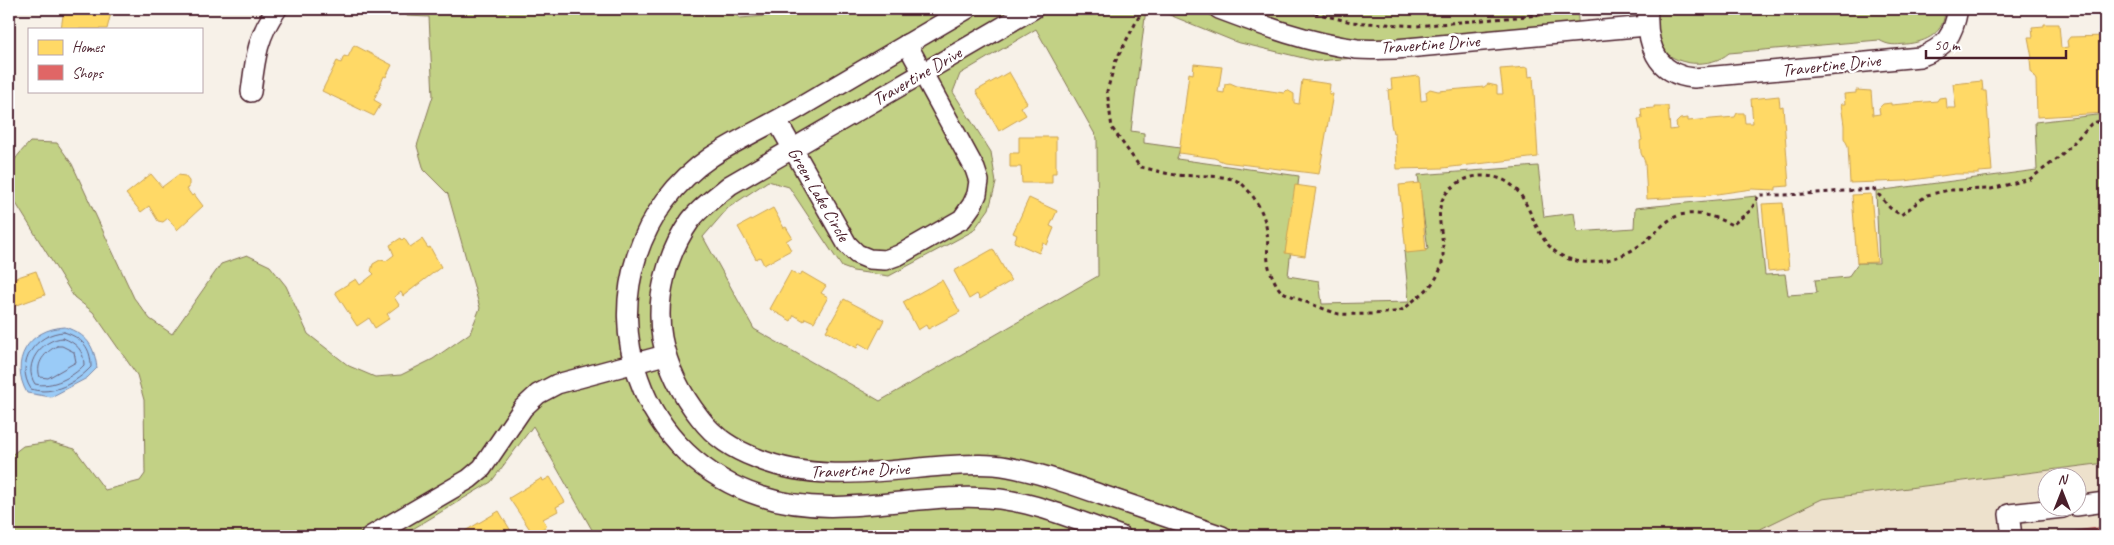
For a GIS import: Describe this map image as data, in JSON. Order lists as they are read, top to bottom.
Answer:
{
  "streets": {
    "street": ["Travertine Drive", "Green Lake Circle"]
  },
  "crossings": [
    ["Travertine Drive", "Green Lake Circle"]
  ],
  "legend": ["Homes", "Shops"],
  "scale_bar": "50 m",
  "north": "top"
}
